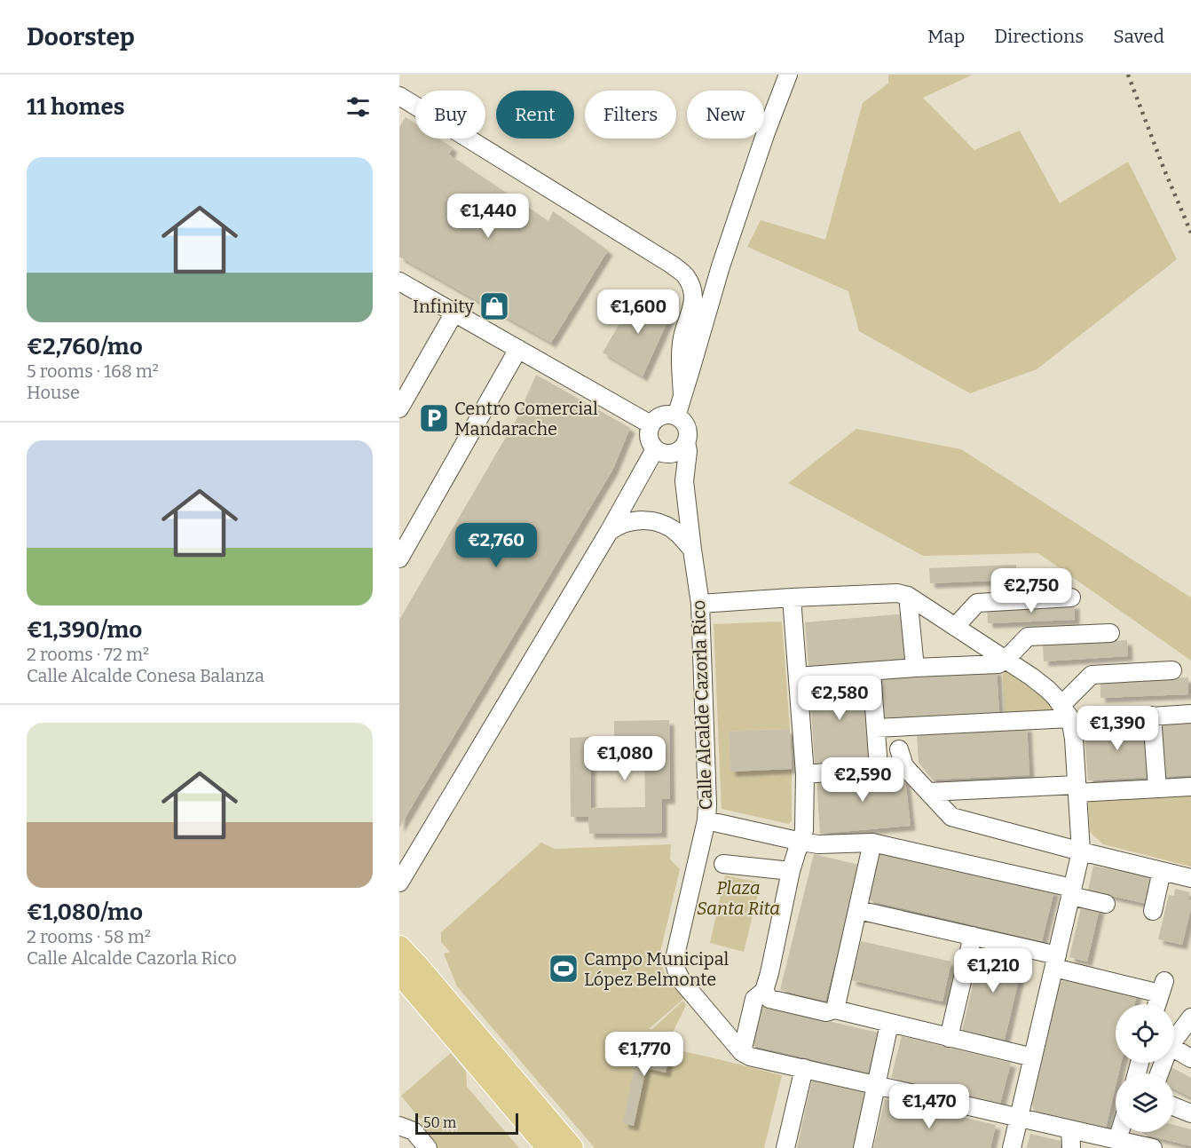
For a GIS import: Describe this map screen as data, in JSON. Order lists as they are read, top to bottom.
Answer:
{
  "streets": {
    "street": ["Calle Alcalde Cazorla Rico"]
  },
  "parks": ["Plaza Santa Rita"],
  "places": {
    "shop": ["Infinity"],
    "parking": ["Centro Comercial Mandarache"],
    "sports": ["Campo Municipal López Belmonte"]
  },
  "scale_bar": "50 m",
  "page": {
    "header": "Doorstep",
    "nav": ["Map", "Directions", "Saved"],
    "heading": "11 homes",
    "chip": [
      "Buy",
      "Rent",
      "Filters",
      "New"
    ],
    "list": [
      {
        "name": "€2,760/mo",
        "note": "5 rooms · 168 m² · House"
      },
      {
        "name": "€1,390/mo",
        "note": "2 rooms · 72 m² · Calle Alcalde Conesa Balanza"
      },
      {
        "name": "€1,080/mo",
        "note": "2 rooms · 58 m² · Calle Alcalde Cazorla Rico"
      }
    ],
    "price": [
      "€1,440",
      "€1,600",
      "€2,760",
      "€2,750",
      "€2,580",
      "€1,390",
      "€1,080",
      "€2,590",
      "€1,210",
      "€1,770",
      "€1,470"
    ],
    "scale": "50 m"
  }
}
